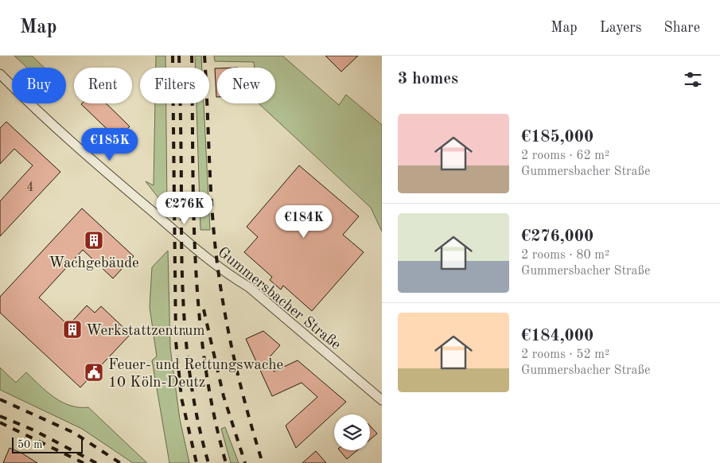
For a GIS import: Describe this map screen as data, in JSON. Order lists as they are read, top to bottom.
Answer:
{
  "streets": {
    "street": ["Gummersbacher Straße"]
  },
  "places": {
    "building": ["Wachgebäude", "Werkstattzentrum"],
    "public building": ["Feuer- und Rettungswache 10 Köln-Deutz"]
  },
  "house_numbers": ["4"],
  "scale_bar": "50 m",
  "page": {
    "header": "Map",
    "nav": ["Map", "Layers", "Share"],
    "heading": "3 homes",
    "chip": [
      "Buy",
      "Rent",
      "Filters",
      "New"
    ],
    "list": [
      {
        "name": "€185,000",
        "note": "2 rooms · 62 m² · Gummersbacher Straße"
      },
      {
        "name": "€276,000",
        "note": "2 rooms · 80 m² · Gummersbacher Straße"
      },
      {
        "name": "€184,000",
        "note": "2 rooms · 52 m² · Gummersbacher Straße"
      }
    ],
    "price": ["€185K", "€276K", "€184K"],
    "scale": "50 m"
  }
}
